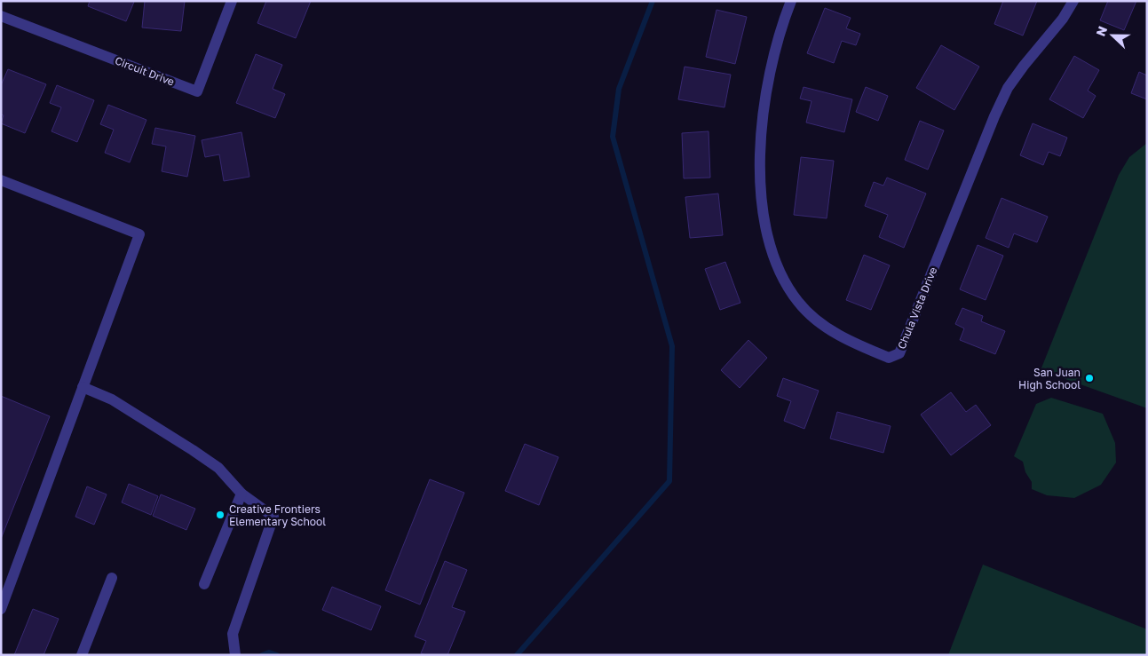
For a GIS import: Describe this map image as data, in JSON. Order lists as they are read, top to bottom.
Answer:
{
  "streets": {
    "street": ["Circuit Drive", "Chula Vista Drive"]
  },
  "places": ["San Juan High School", "Creative Frontiers Elementary School"],
  "north": "left"
}
